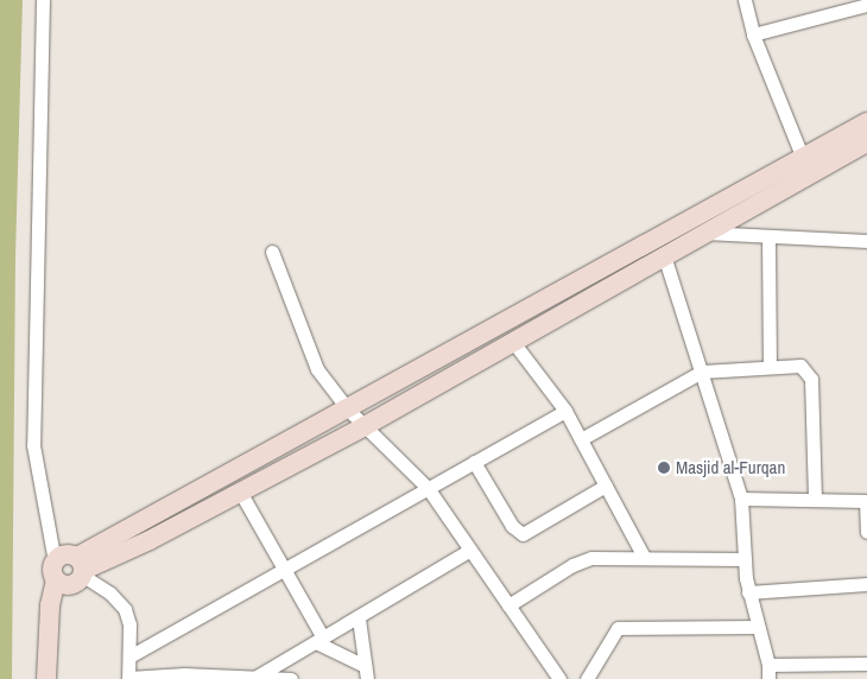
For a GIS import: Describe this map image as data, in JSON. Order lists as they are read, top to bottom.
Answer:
{
  "places": ["Masjid al-Furqan"]
}
